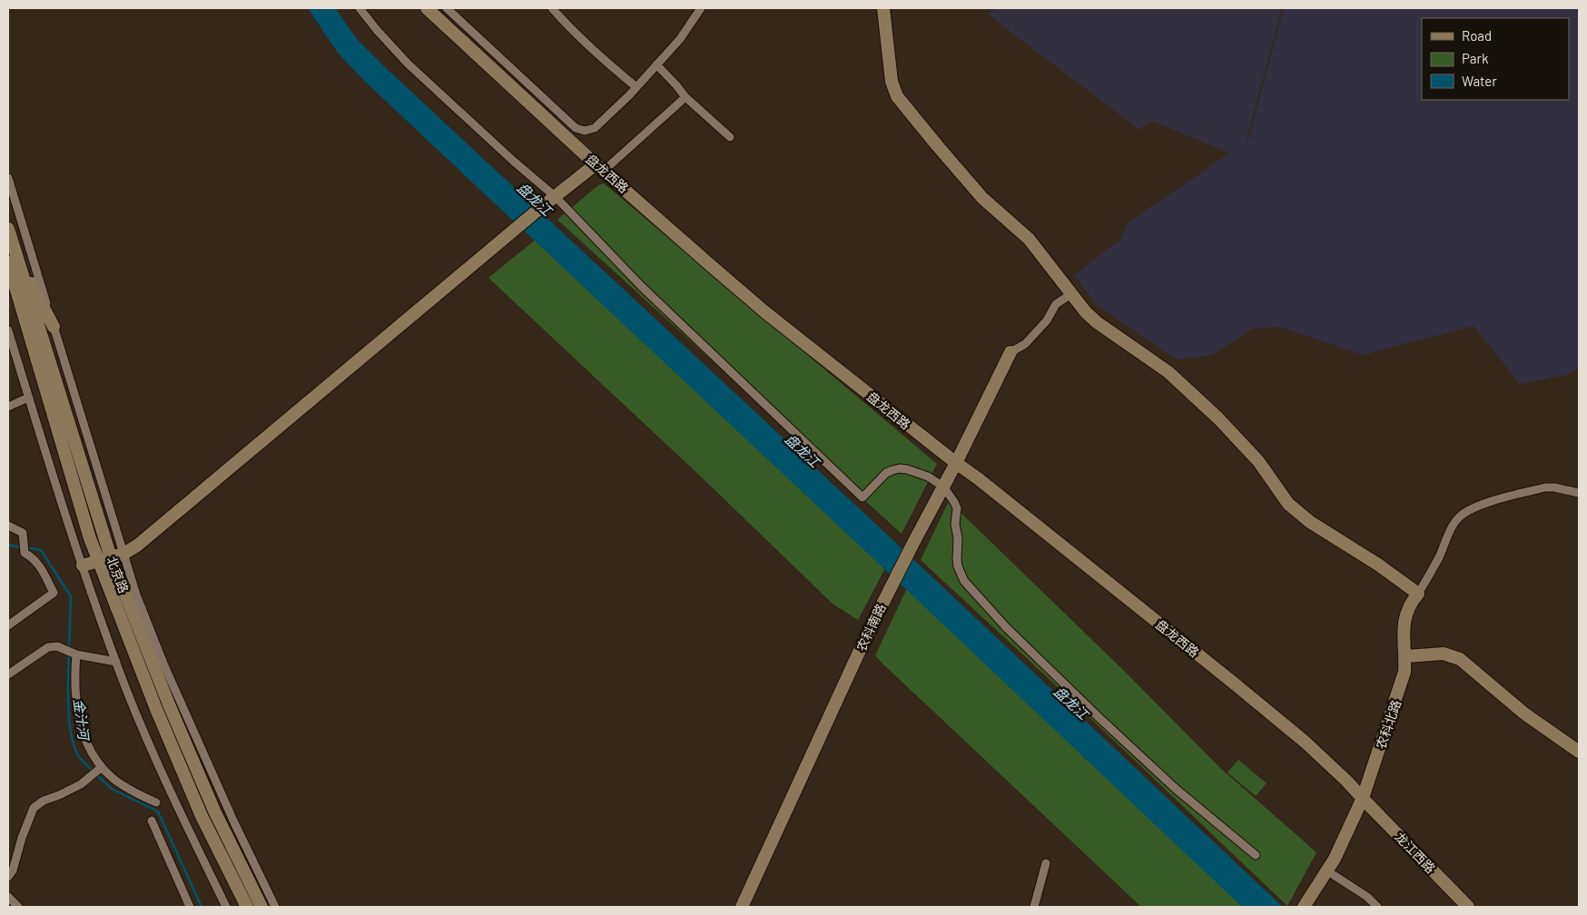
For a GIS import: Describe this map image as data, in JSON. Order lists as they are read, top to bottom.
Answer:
{
  "streets": {
    "main road": [
      "盘龙西路",
      "北京路",
      "农科南路",
      "农科北路",
      "龙江西路"
    ]
  },
  "crossings": [
    ["盘龙西路", "农科南路"],
    ["盘龙西路", "农科北路"],
    ["盘龙西路", "龙江西路"],
    ["农科北路", "龙江西路"]
  ],
  "water": ["盘龙江", "金汁河"],
  "legend": ["Road", "Park", "Water"]
}
